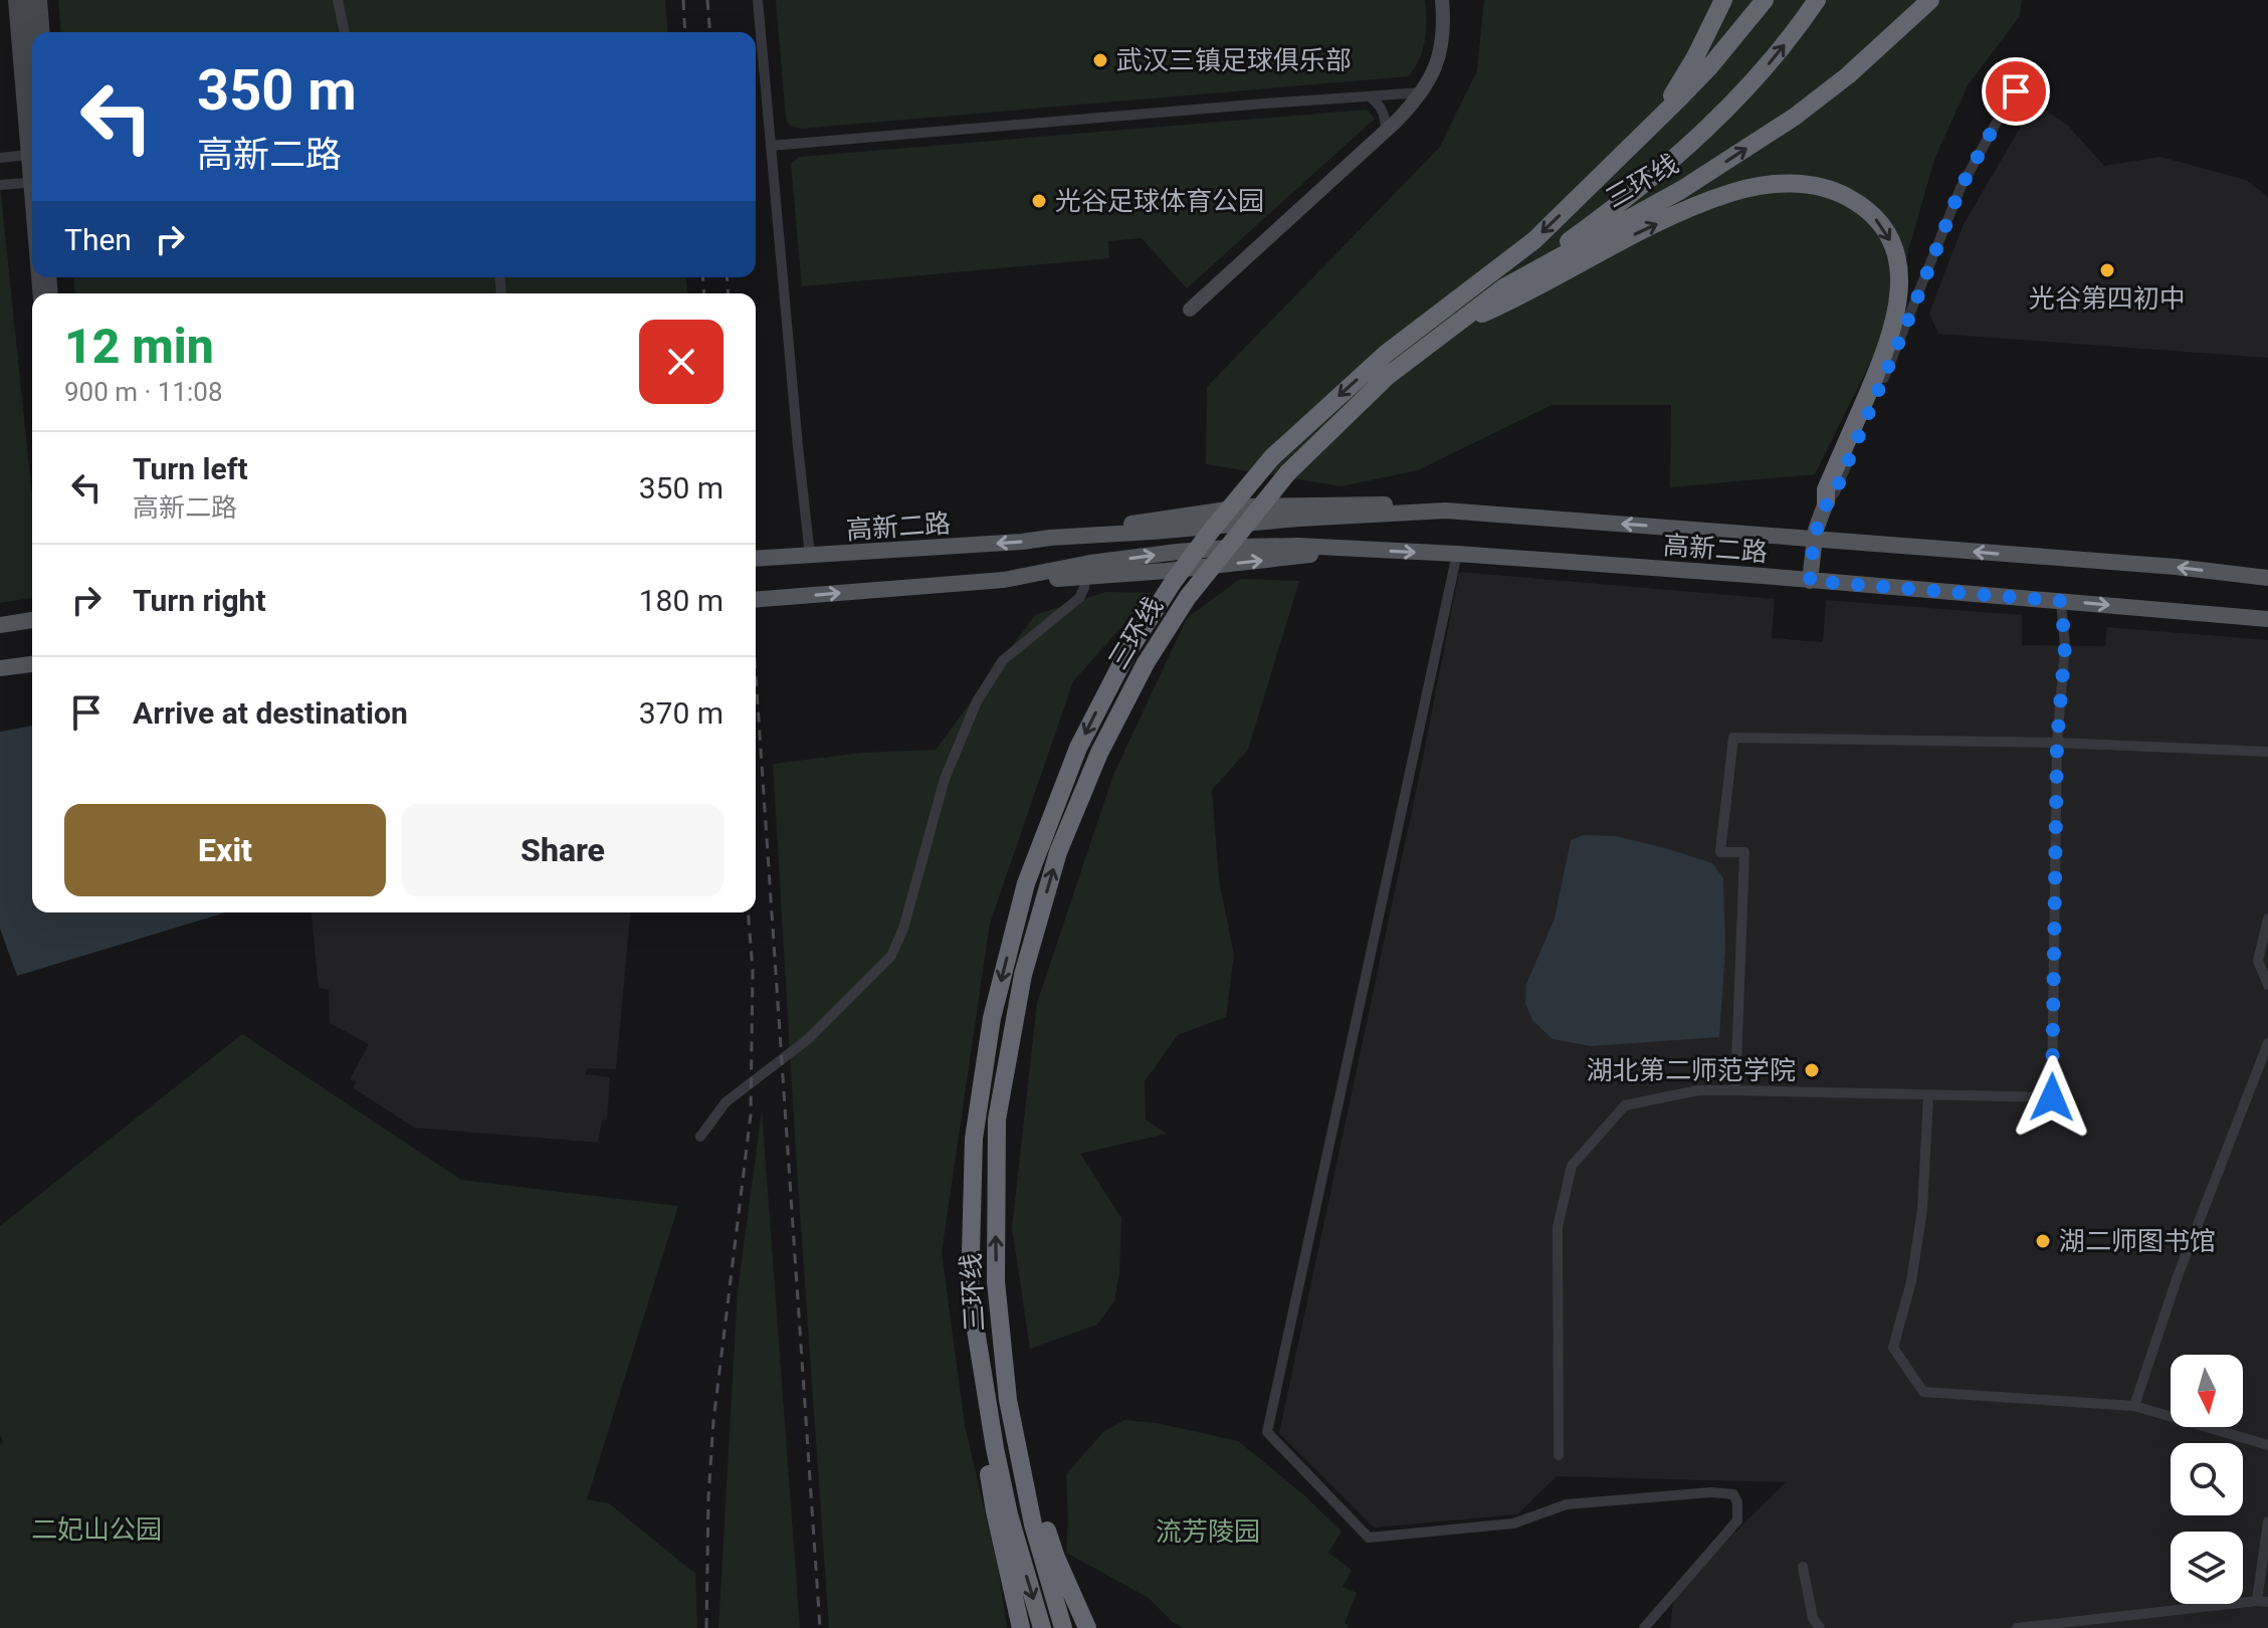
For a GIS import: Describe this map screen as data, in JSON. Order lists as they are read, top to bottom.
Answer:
{
  "streets": {
    "highway": ["三环线"],
    "main road": ["高新二路"]
  },
  "parks": ["二妃山公园", "流芳陵园"],
  "places": [
    "武汉三镇足球俱乐部",
    "光谷足球体育公园",
    "光谷第四初中",
    "湖北第二师范学院",
    "湖二师图书馆"
  ],
  "north": "bottom",
  "page": {
    "turn": ["350 m", "高新二路"],
    "then": "Then",
    "heading": ["12 min", "900 m · 11:08"],
    "list": [
      {
        "name": "Turn left",
        "note": "高新二路",
        "value": "350 m"
      },
      {
        "name": "Turn right",
        "value": "180 m"
      },
      {
        "name": "Arrive at destination",
        "value": "370 m"
      }
    ],
    "buttons": ["Exit", "Share"]
  }
}
